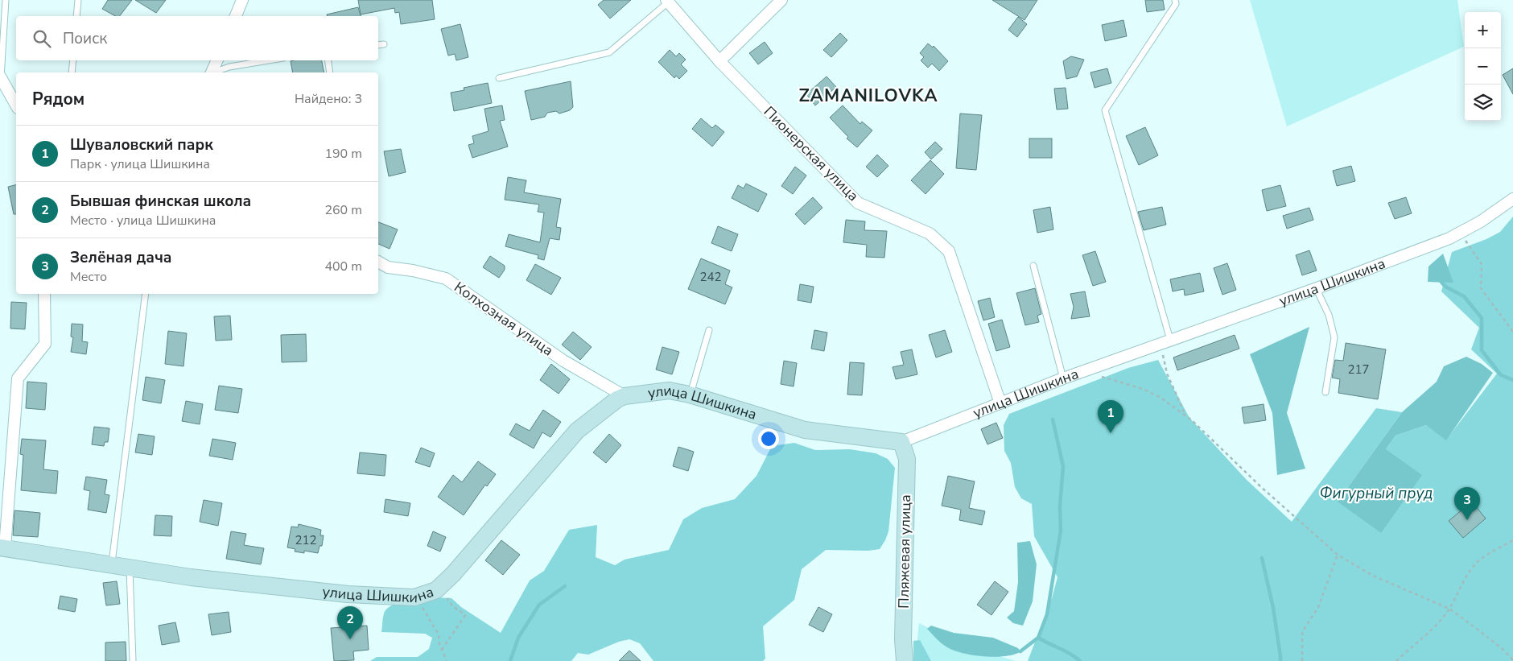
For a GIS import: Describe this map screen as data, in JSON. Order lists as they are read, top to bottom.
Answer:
{
  "streets": {
    "street": [
      "Пионерская улица",
      "улица Шишкина",
      "Колхозная улица",
      "Пляжевая улица"
    ]
  },
  "crossings": [
    ["Пионерская улица", "улица Шишкина"],
    ["улица Шишкина", "Колхозная улица"],
    ["улица Шишкина", "Пляжевая улица"]
  ],
  "districts": ["ZAMANILOVKA"],
  "water": ["Фигурный пруд"],
  "house_numbers": ["242", "217", "212"],
  "page": {
    "map_buttons": ["+", "−"],
    "search": "Поиск",
    "heading": ["Рядом", "Найдено: 3"],
    "list": [
      {
        "mark": "1",
        "name": "Шуваловский парк",
        "note": "Парк · улица Шишкина",
        "value": "190 m"
      },
      {
        "mark": "2",
        "name": "Бывшая финская школа",
        "note": "Место · улица Шишкина",
        "value": "260 m"
      },
      {
        "mark": "3",
        "name": "Зелёная дача",
        "note": "Место",
        "value": "400 m"
      }
    ],
    "pins": ["1", "3", "2"]
  }
}
